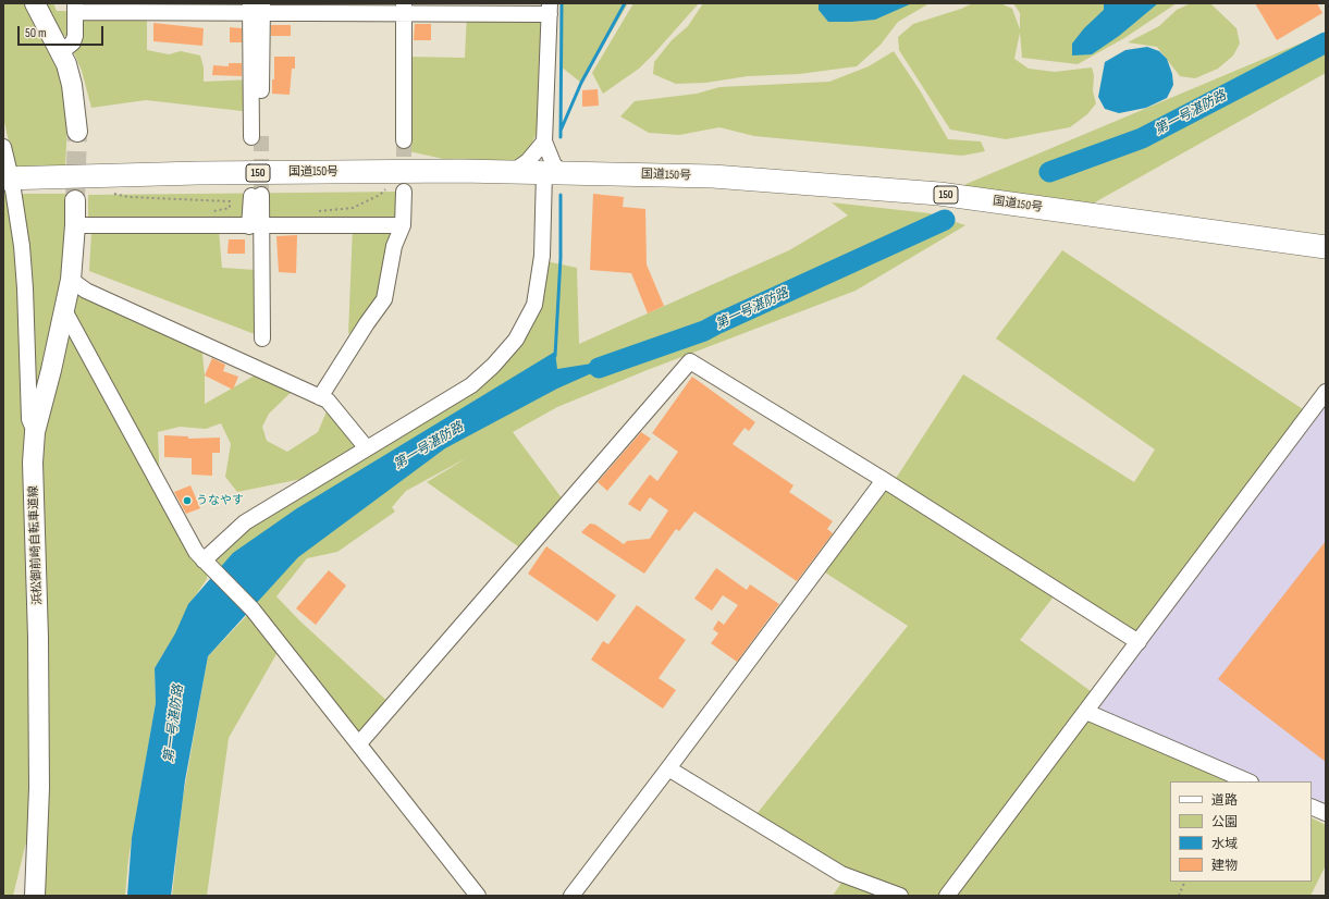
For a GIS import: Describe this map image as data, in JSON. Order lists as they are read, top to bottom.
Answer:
{
  "streets": {
    "highway": ["国道150号", "150"],
    "main road": ["浜松御前崎自転車道線"]
  },
  "water": ["第一号湛防路"],
  "places": ["うなやす"],
  "legend": [
    "道路",
    "公園",
    "水域",
    "建物"
  ],
  "scale_bar": "50 m"
}
